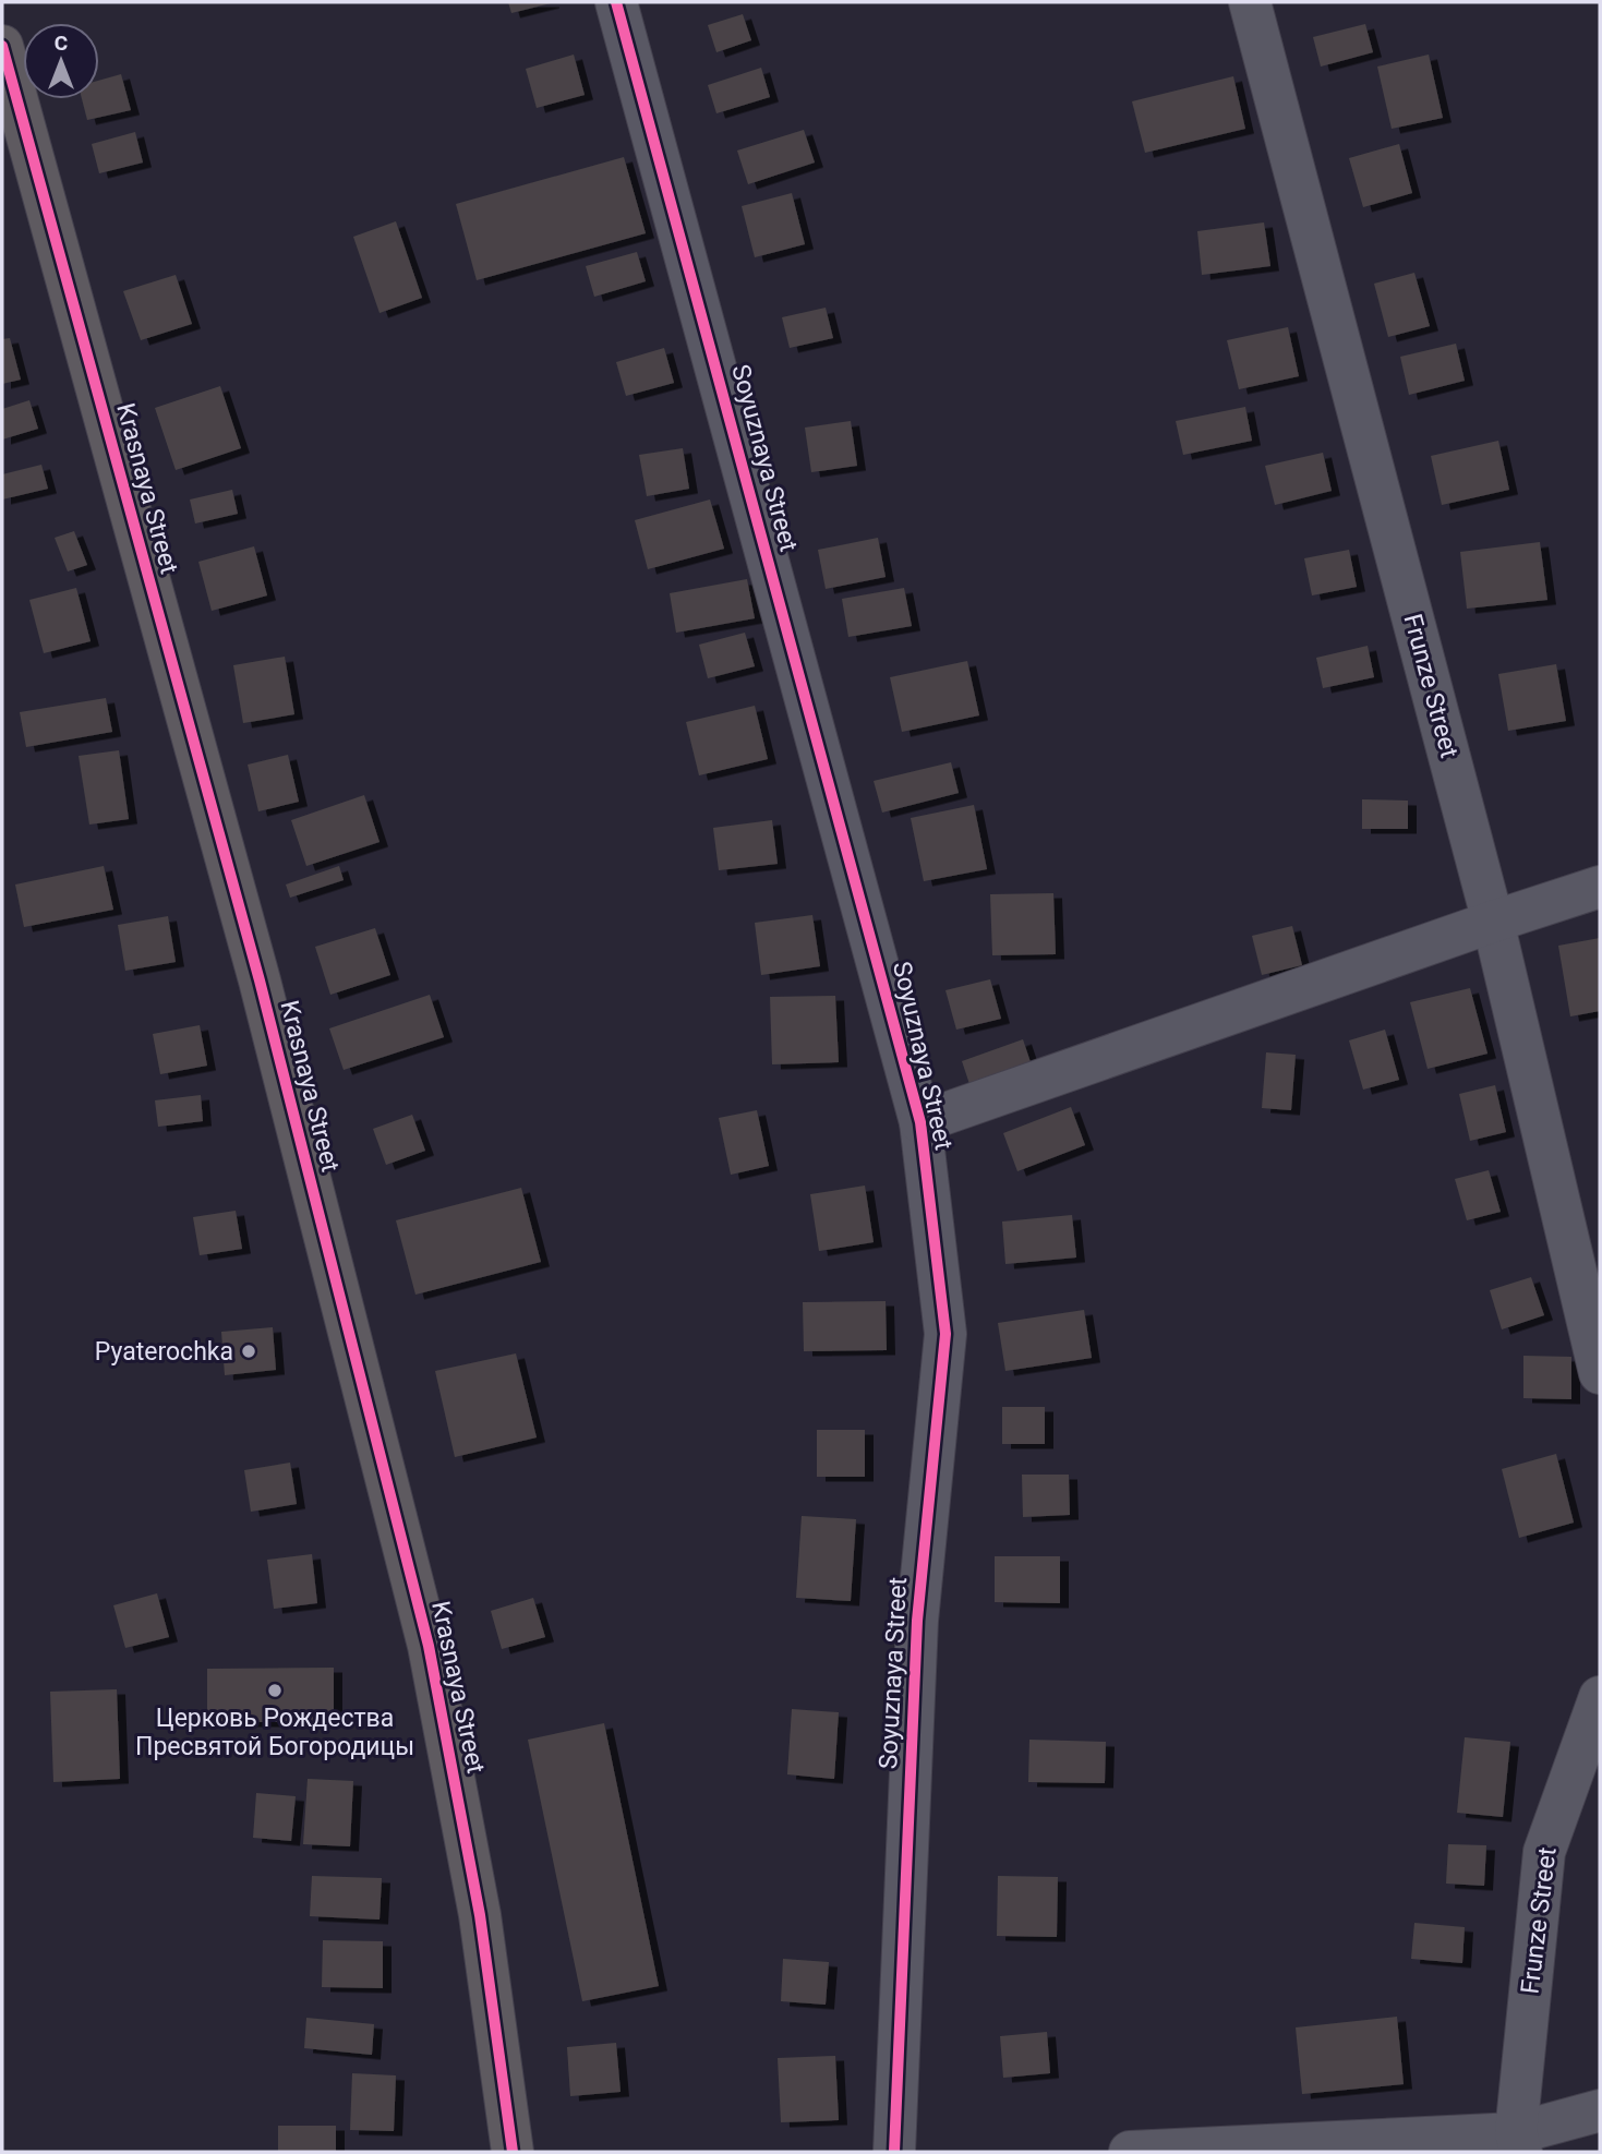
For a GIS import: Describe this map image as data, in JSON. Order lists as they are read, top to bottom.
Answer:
{
  "streets": {
    "street": ["Soyuznaya Street", "Krasnaya Street", "Frunze Street"]
  },
  "places": ["Pyaterochka", "Церковь Рождества Пресвятой Богородицы"],
  "north": "top"
}
